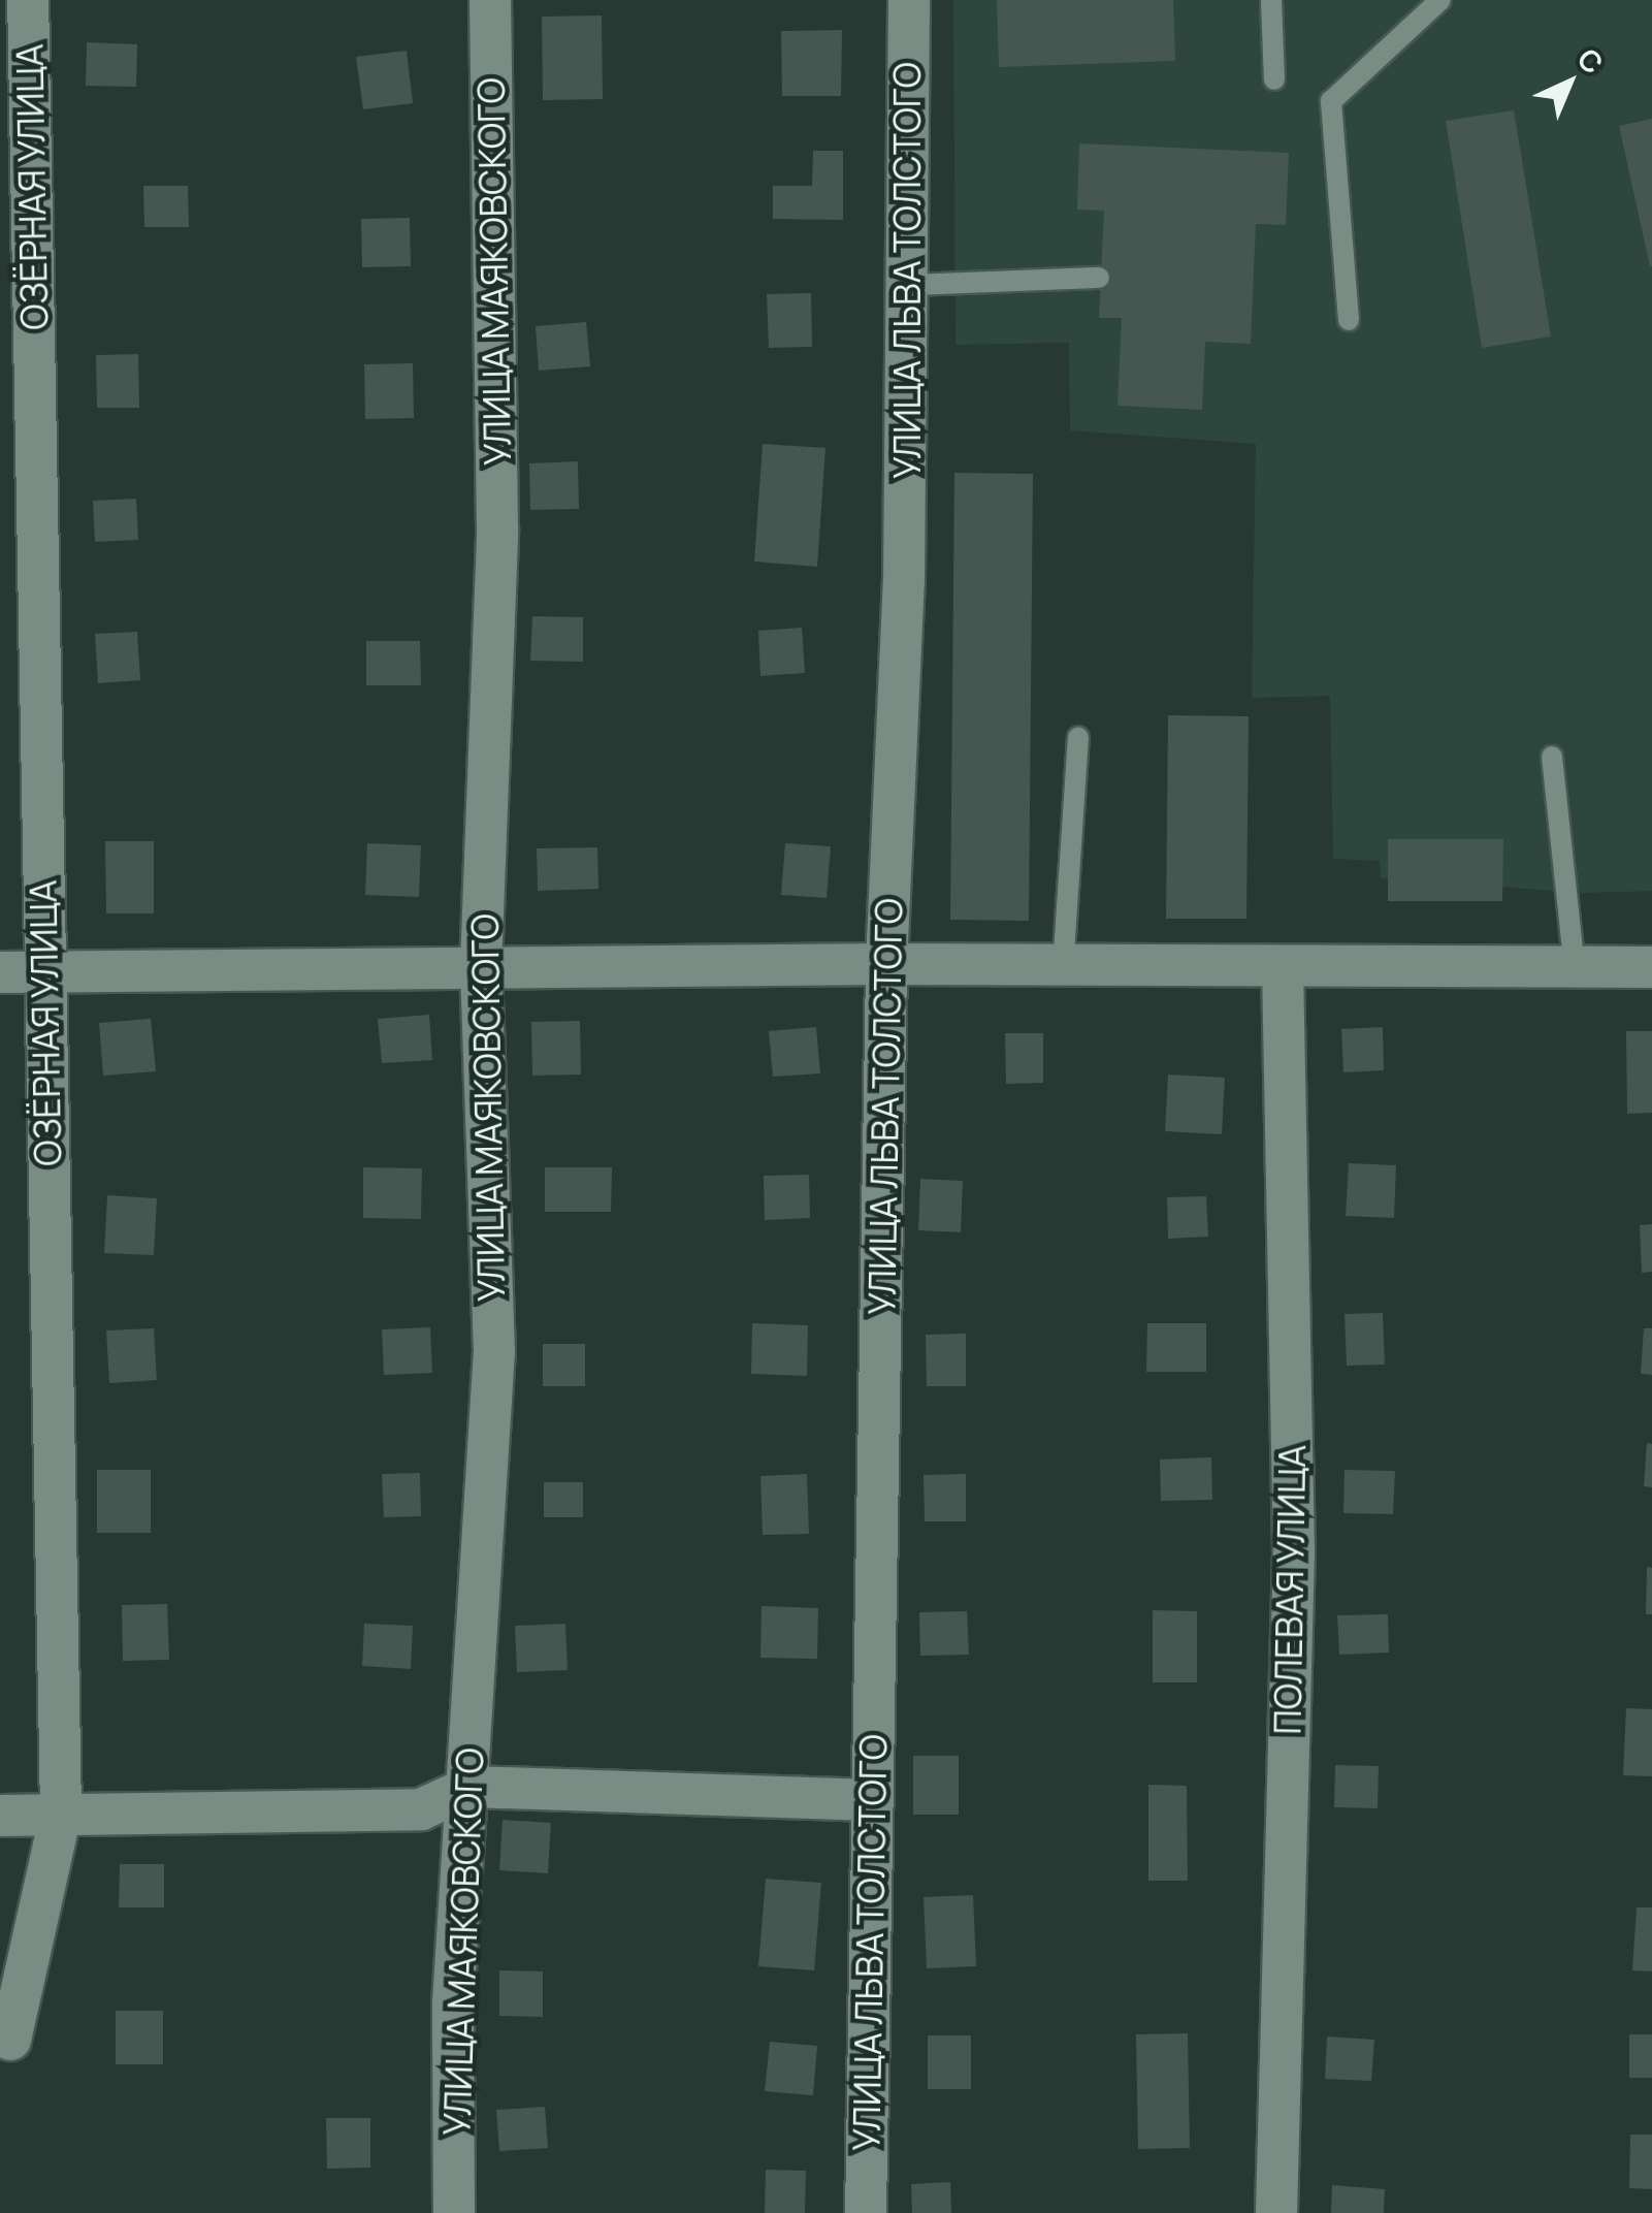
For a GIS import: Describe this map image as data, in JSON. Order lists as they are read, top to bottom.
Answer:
{
  "streets": {
    "street": [
      "ОЗЁРНАЯ УЛИЦА",
      "УЛИЦА ЛЬВА ТОЛСТОГО",
      "УЛИЦА МАЯКОВСКОГО",
      "ПОЛЕВАЯ УЛИЦА"
    ]
  },
  "north": "top right"
}
